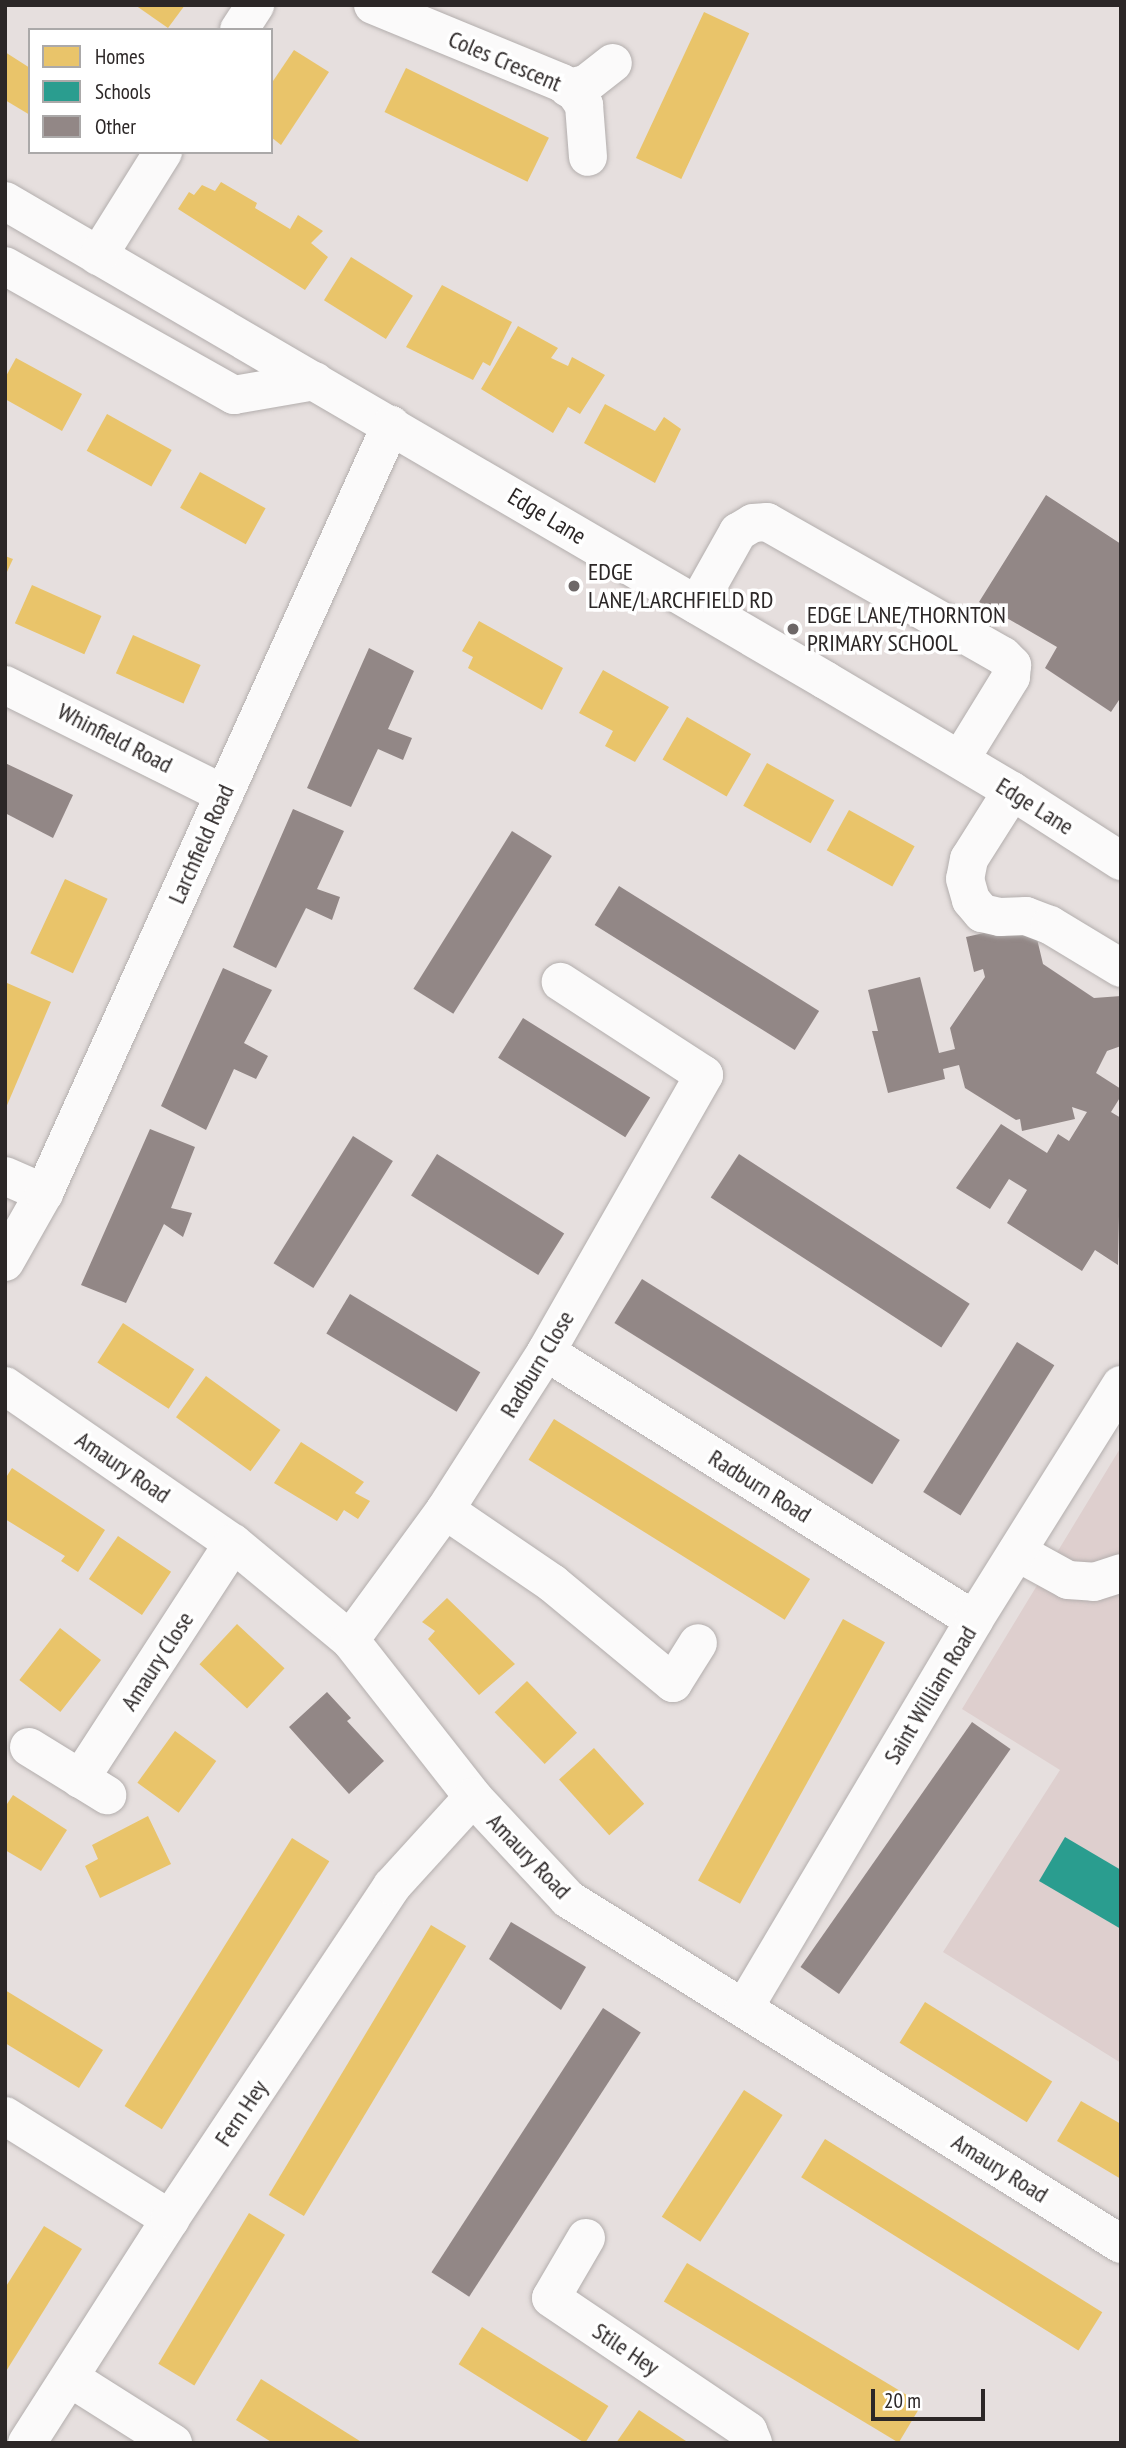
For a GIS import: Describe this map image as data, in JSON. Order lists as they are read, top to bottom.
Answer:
{
  "streets": {
    "street": [
      "Coles Crescent",
      "Edge Lane",
      "Whinfield Road",
      "Larchfield Road",
      "Radburn Close",
      "Amaury Road",
      "Radburn Road",
      "Amaury Close",
      "Saint William Road",
      "Fern Hey",
      "Stile Hey"
    ]
  },
  "crossings": [
    ["Edge Lane", "Larchfield Road"],
    ["Whinfield Road", "Larchfield Road"],
    ["Radburn Close", "Amaury Road"],
    ["Radburn Close", "Radburn Road"],
    ["Amaury Road", "Amaury Close"],
    ["Amaury Road", "Saint William Road"],
    ["Amaury Road", "Fern Hey"],
    ["Radburn Road", "Saint William Road"]
  ],
  "places": ["EDGE LANE/LARCHFIELD RD", "EDGE LANE/THORNTON PRIMARY SCHOOL"],
  "legend": ["Homes", "Schools", "Other"],
  "scale_bar": "20 m"
}
